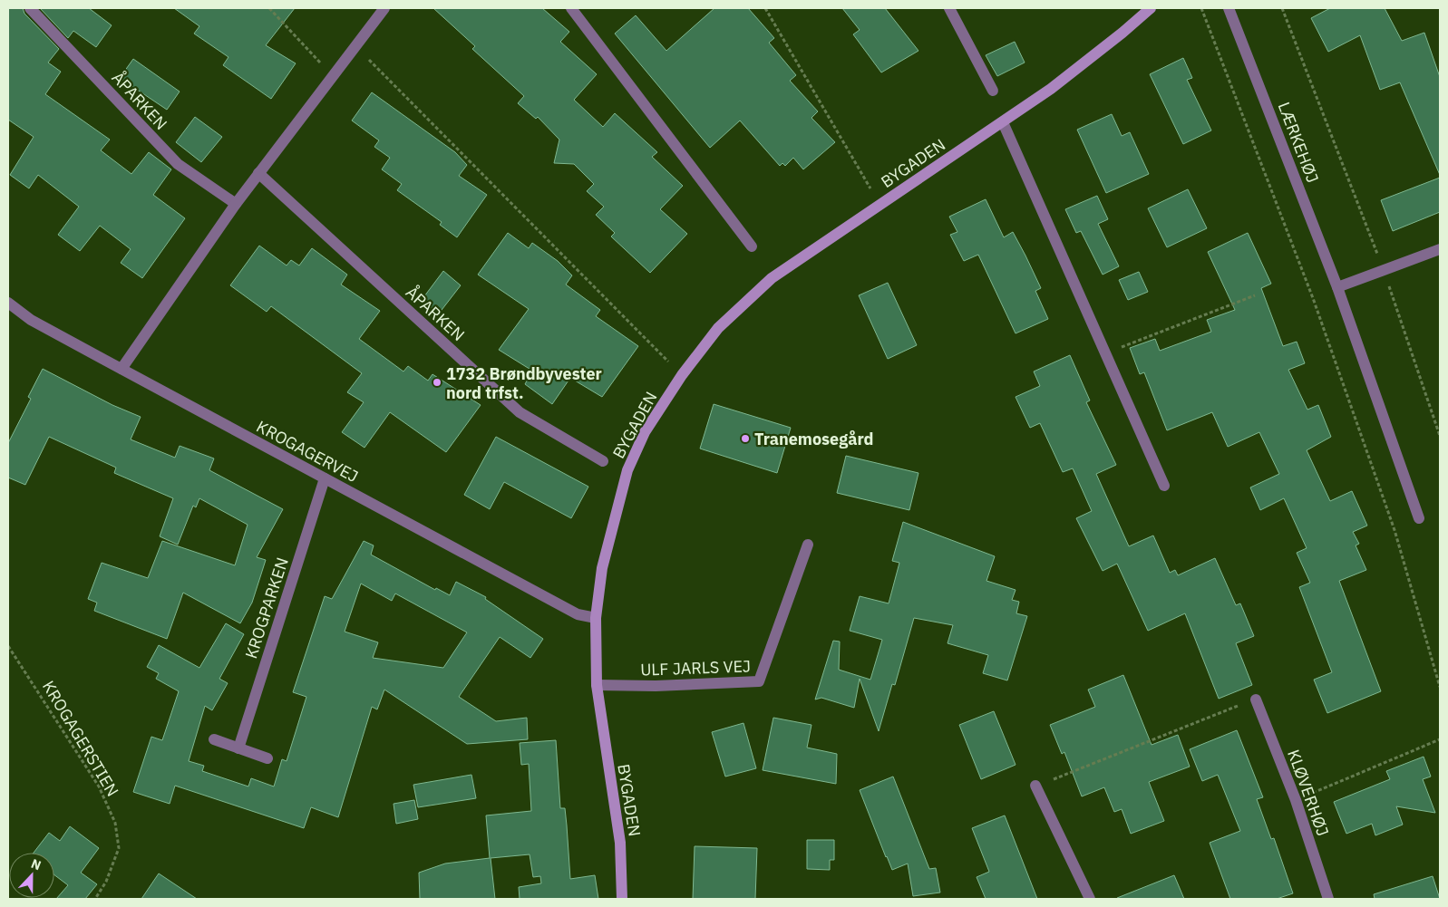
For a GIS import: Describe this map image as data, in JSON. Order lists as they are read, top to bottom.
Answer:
{
  "streets": {
    "street": [
      "ÅPARKEN",
      "LÆRKEHØJ",
      "BYGADEN",
      "KROGAGERVEJ",
      "KROGPARKEN",
      "ULF JARLS VEJ",
      "KLØVERHØJ"
    ],
    "path": ["KROGAGERSTIEN"]
  },
  "crossings": [
    ["BYGADEN", "KROGAGERVEJ"],
    ["BYGADEN", "ULF JARLS VEJ"],
    ["KROGAGERVEJ", "KROGPARKEN"]
  ],
  "places": ["1732 Brøndbyvester nord trfst.", "Tranemosegård"],
  "north": "top"
}
